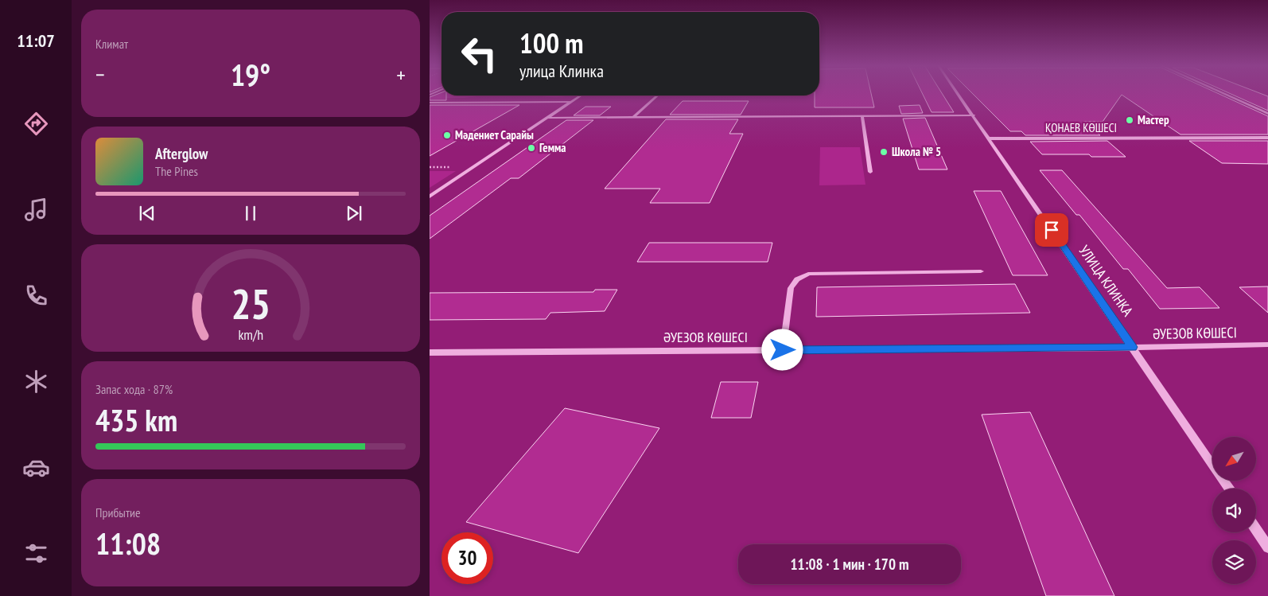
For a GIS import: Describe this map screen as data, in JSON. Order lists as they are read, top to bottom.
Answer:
{
  "streets": {
    "street": ["ҚОНАЕВ КӨШЕСІ", "УЛИЦА КЛИНКА", "ӘУЕЗОВ КӨШЕСІ"]
  },
  "crossings": [
    ["ҚОНАЕВ КӨШЕСІ", "УЛИЦА КЛИНКА"],
    ["УЛИЦА КЛИНКА", "ӘУЕЗОВ КӨШЕСІ"]
  ],
  "places": [
    "Мастер",
    "Мәдениет Сарайы",
    "Гемма",
    "Школа № 5"
  ],
  "north": "bottom left",
  "page": {
    "tabs": "11:07",
    "tile": [
      "Климат",
      ["Запас хода · 87%", "435 km"],
      ["Прибытие", "11:08"]
    ],
    "turn": ["100 m", "улица Клинка"],
    "heat": ["−", "19°", "+"],
    "song": ["Afterglow", "The Pines"],
    "limit": "30",
    "trip": "11:08 · 1 мин · 170 m",
    "gauge": ["25", "km/h"]
  }
}
